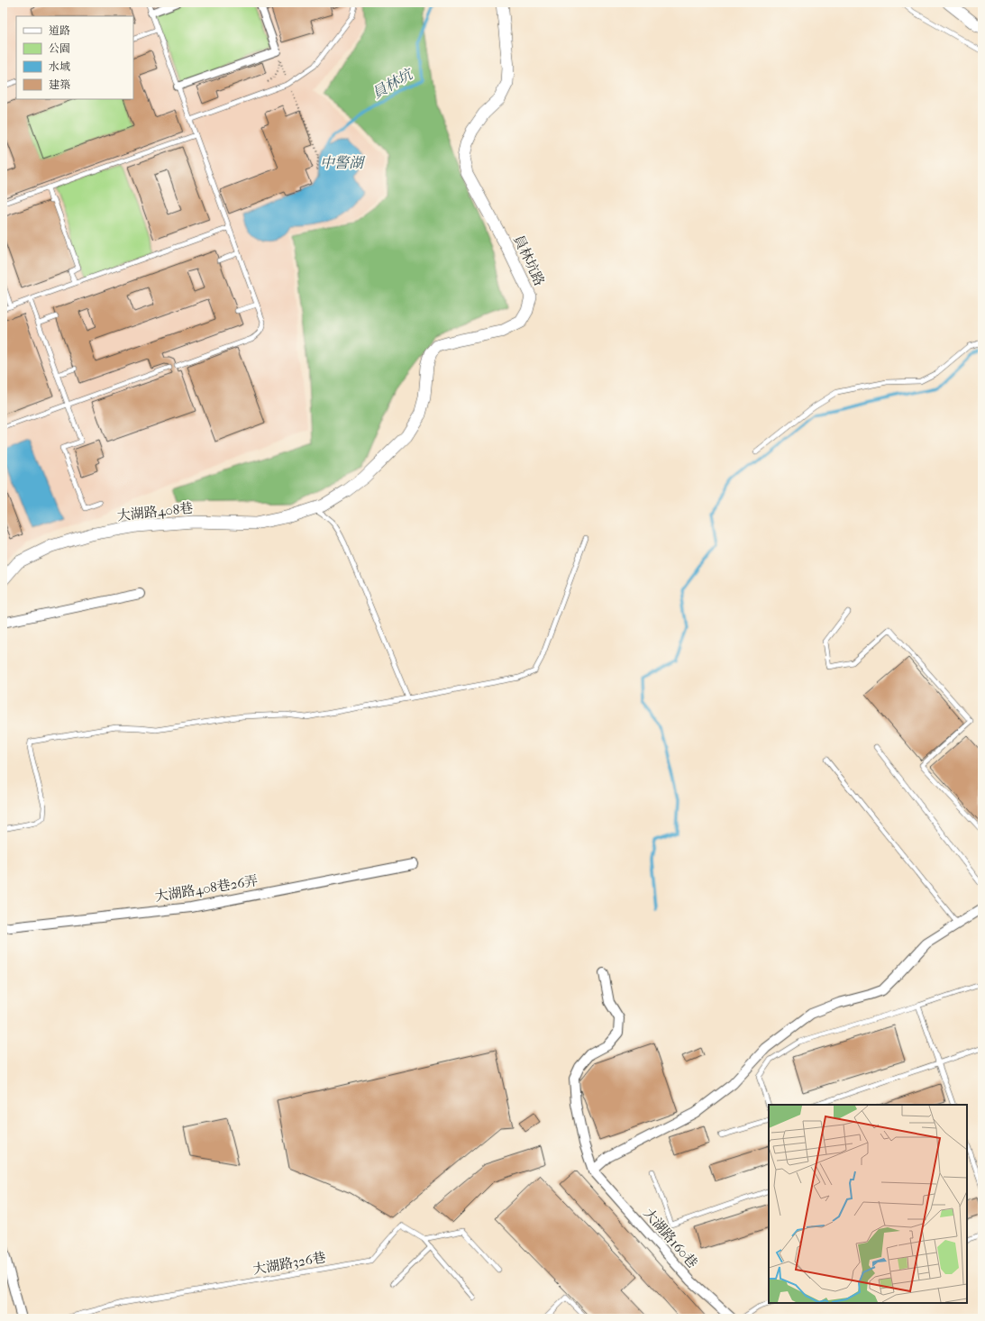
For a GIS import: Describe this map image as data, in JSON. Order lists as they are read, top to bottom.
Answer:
{
  "streets": {
    "street": [
      "員林坑路",
      "大湖路408巷",
      "大湖路408巷26弄",
      "大湖路160巷"
    ],
    "lane": ["大湖路326巷"]
  },
  "crossings": [
    ["員林坑路", "大湖路408巷"]
  ],
  "water": ["員林坑", "中警湖"],
  "legend": [
    "道路",
    "公園",
    "水域",
    "建築"
  ]
}
